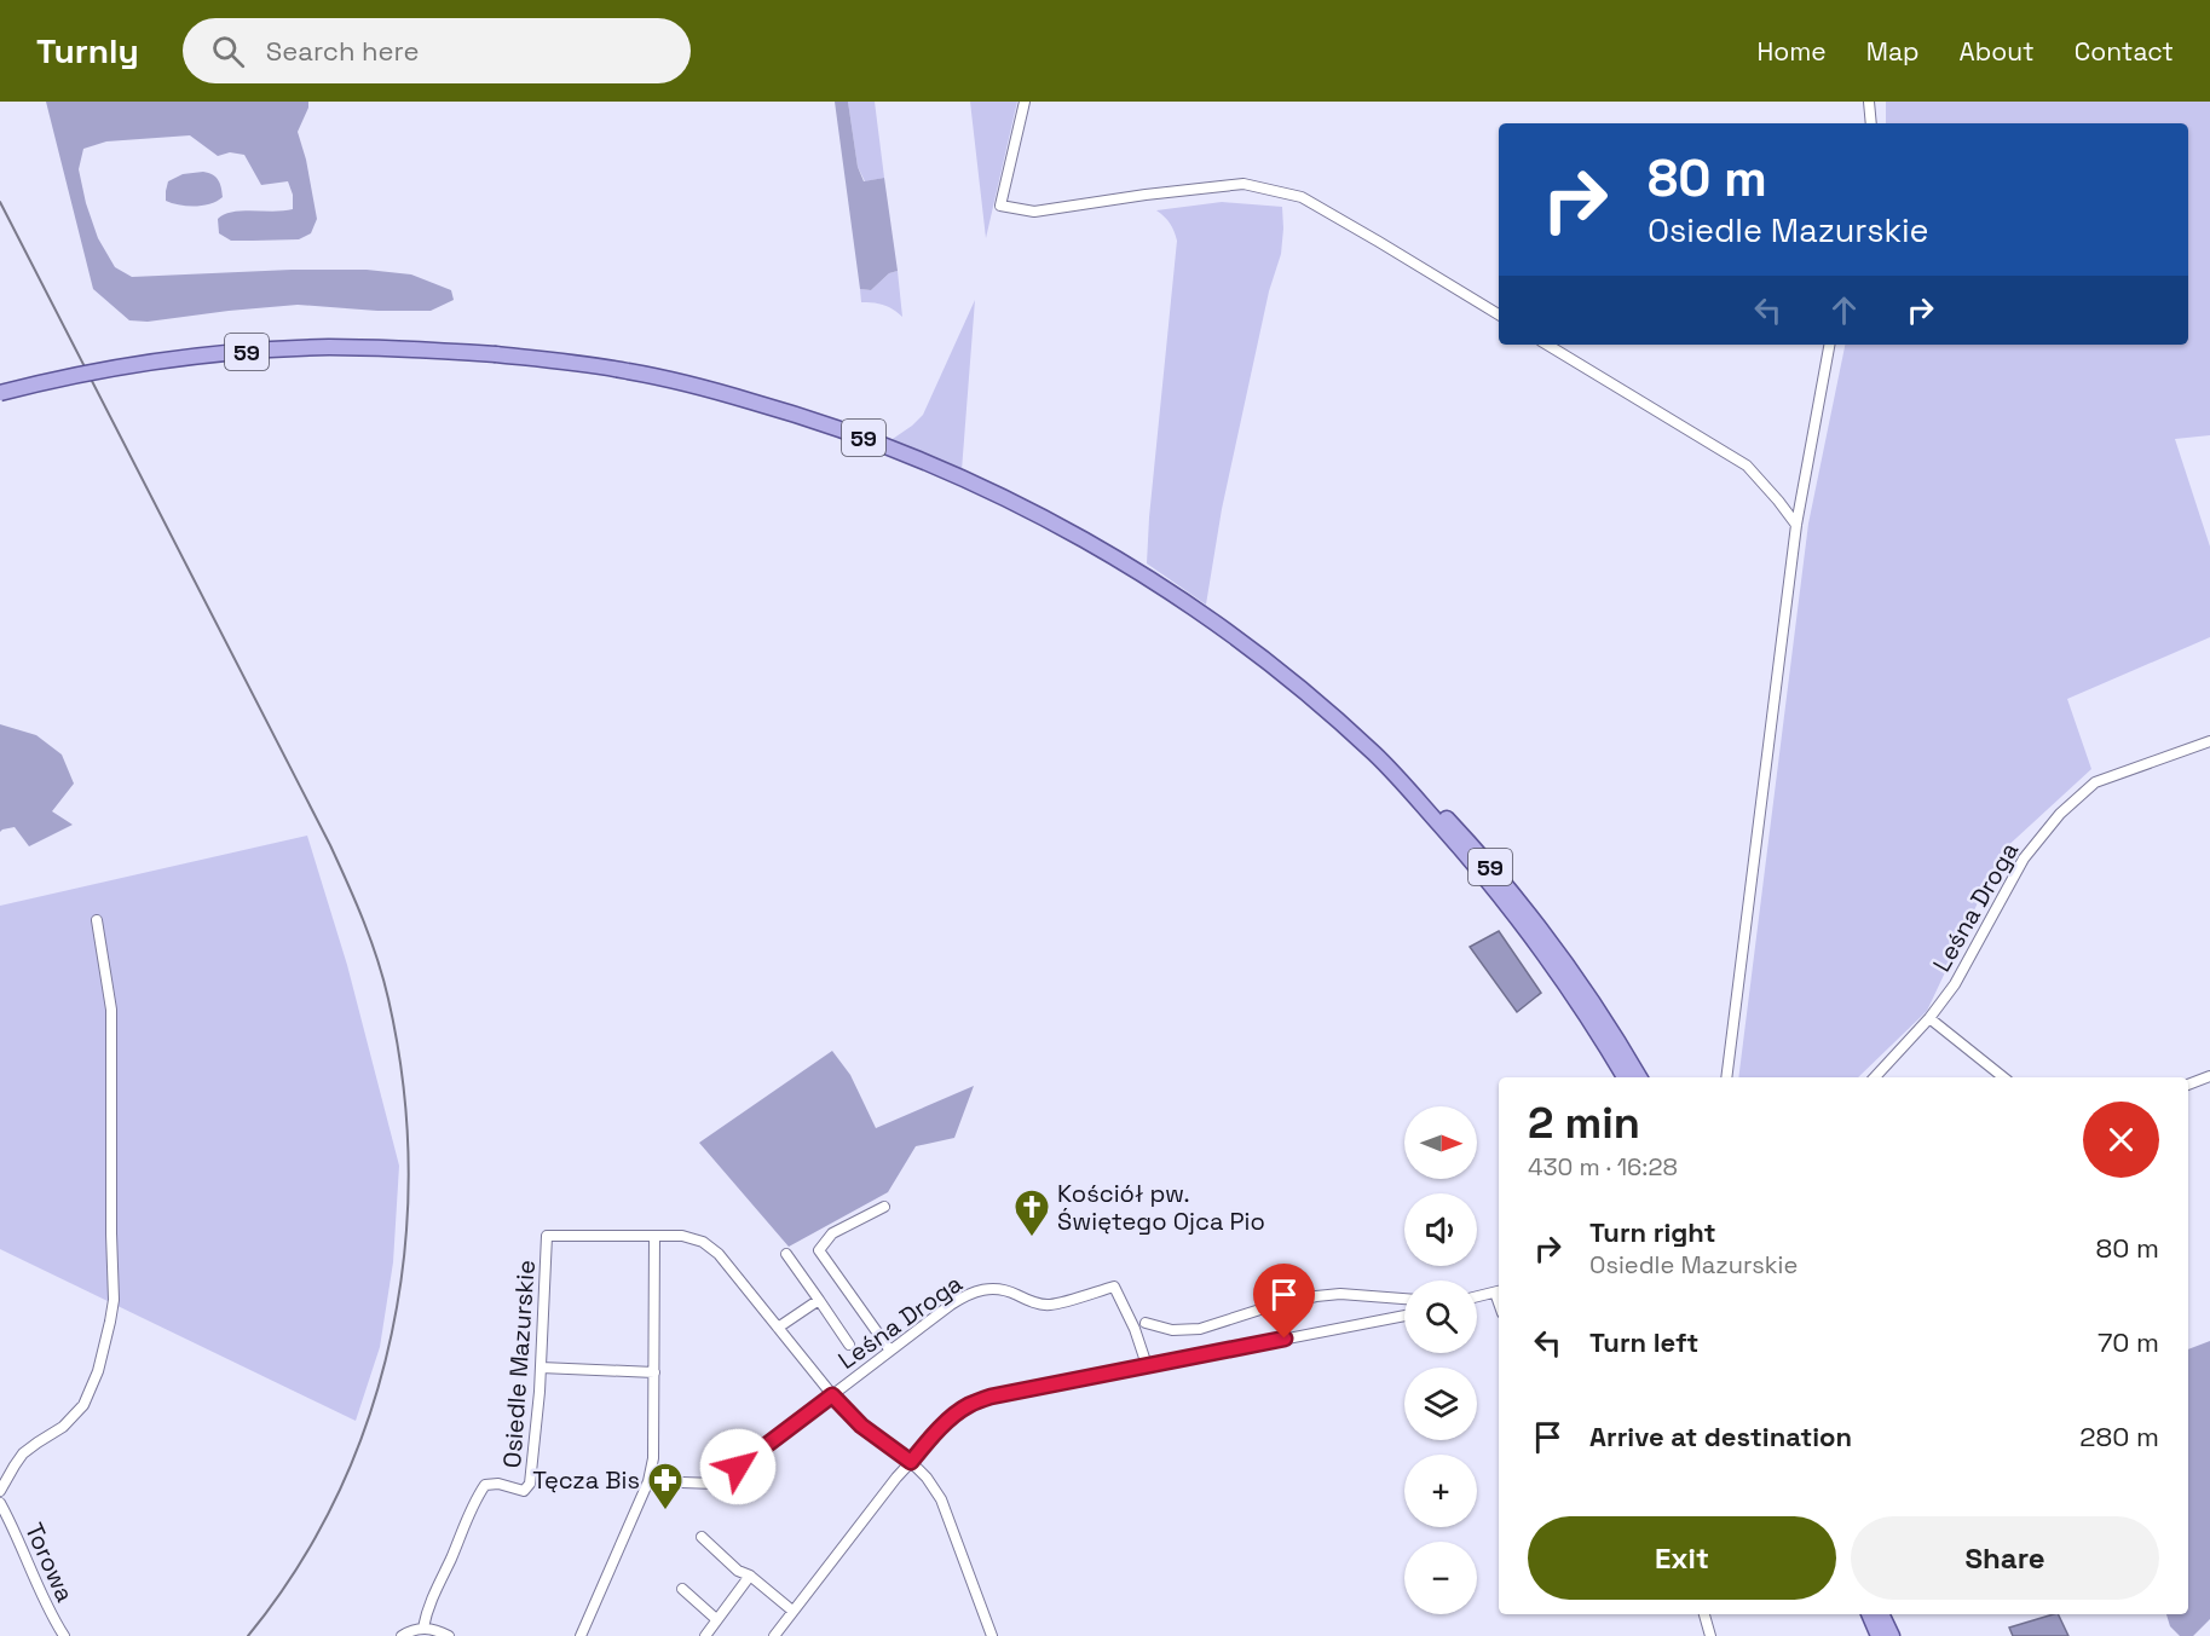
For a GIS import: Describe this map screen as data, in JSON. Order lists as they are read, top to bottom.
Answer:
{
  "streets": {
    "main road": ["59"],
    "street": ["Leśna Droga", "Osiedle Mazurskie", "Torowa"]
  },
  "crossings": [
    ["Leśna Droga", "Osiedle Mazurskie"]
  ],
  "places": {
    "church": ["Kościół pw. Świętego Ojca Pio"],
    "pharmacy": ["Tęcza Bis"]
  },
  "north": "right",
  "page": {
    "header": "Turnly",
    "search": "Search here",
    "nav": [
      "Home",
      "Map",
      "About",
      "Contact"
    ],
    "turn": ["80 m", "Osiedle Mazurskie"],
    "heading": ["2 min", "430 m · 16:28"],
    "map_buttons": ["+", "−"],
    "list": [
      {
        "name": "Turn right",
        "note": "Osiedle Mazurskie",
        "value": "80 m"
      },
      {
        "name": "Turn left",
        "value": "70 m"
      },
      {
        "name": "Arrive at destination",
        "value": "280 m"
      }
    ],
    "buttons": ["Exit", "Share"]
  }
}
